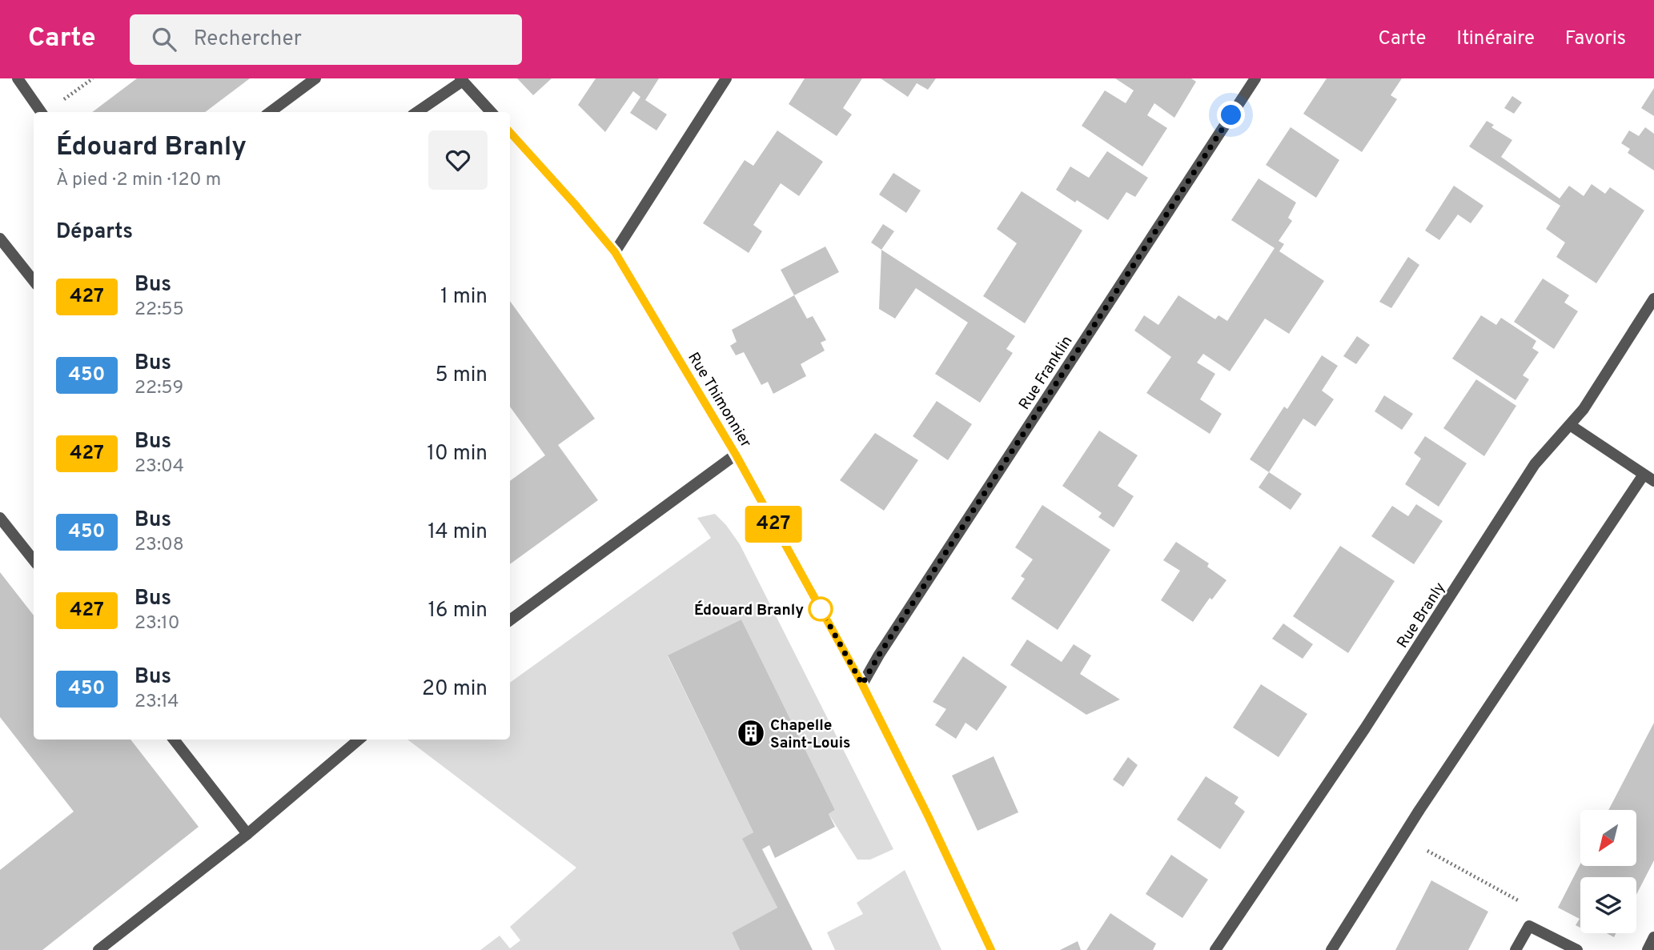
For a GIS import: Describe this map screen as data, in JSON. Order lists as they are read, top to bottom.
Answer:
{
  "streets": {
    "street": ["Rue Franklin", "Rue Thimonnier", "Rue Branly"]
  },
  "crossings": [
    ["Rue Franklin", "Rue Thimonnier"]
  ],
  "places": {
    "other": ["Édouard Branly"],
    "building": ["Chapelle Saint-Louis"]
  },
  "lines": ["bus line 427"],
  "north": "bottom left",
  "page": {
    "header": "Carte",
    "search": "Rechercher",
    "nav": ["Carte", "Itinéraire", "Favoris"],
    "on_map": "427",
    "heading": [
      ["Édouard Branly", "À pied · 2 min · 120 m"],
      "Départs"
    ],
    "list": [
      {
        "mark": "427",
        "name": "Bus",
        "note": "22:55",
        "value": "1 min"
      },
      {
        "mark": "450",
        "name": "Bus",
        "note": "22:59",
        "value": "5 min"
      },
      {
        "mark": "427",
        "name": "Bus",
        "note": "23:04",
        "value": "10 min"
      },
      {
        "mark": "450",
        "name": "Bus",
        "note": "23:08",
        "value": "14 min"
      },
      {
        "mark": "427",
        "name": "Bus",
        "note": "23:10",
        "value": "16 min"
      },
      {
        "mark": "450",
        "name": "Bus",
        "note": "23:14",
        "value": "20 min"
      }
    ]
  }
}
